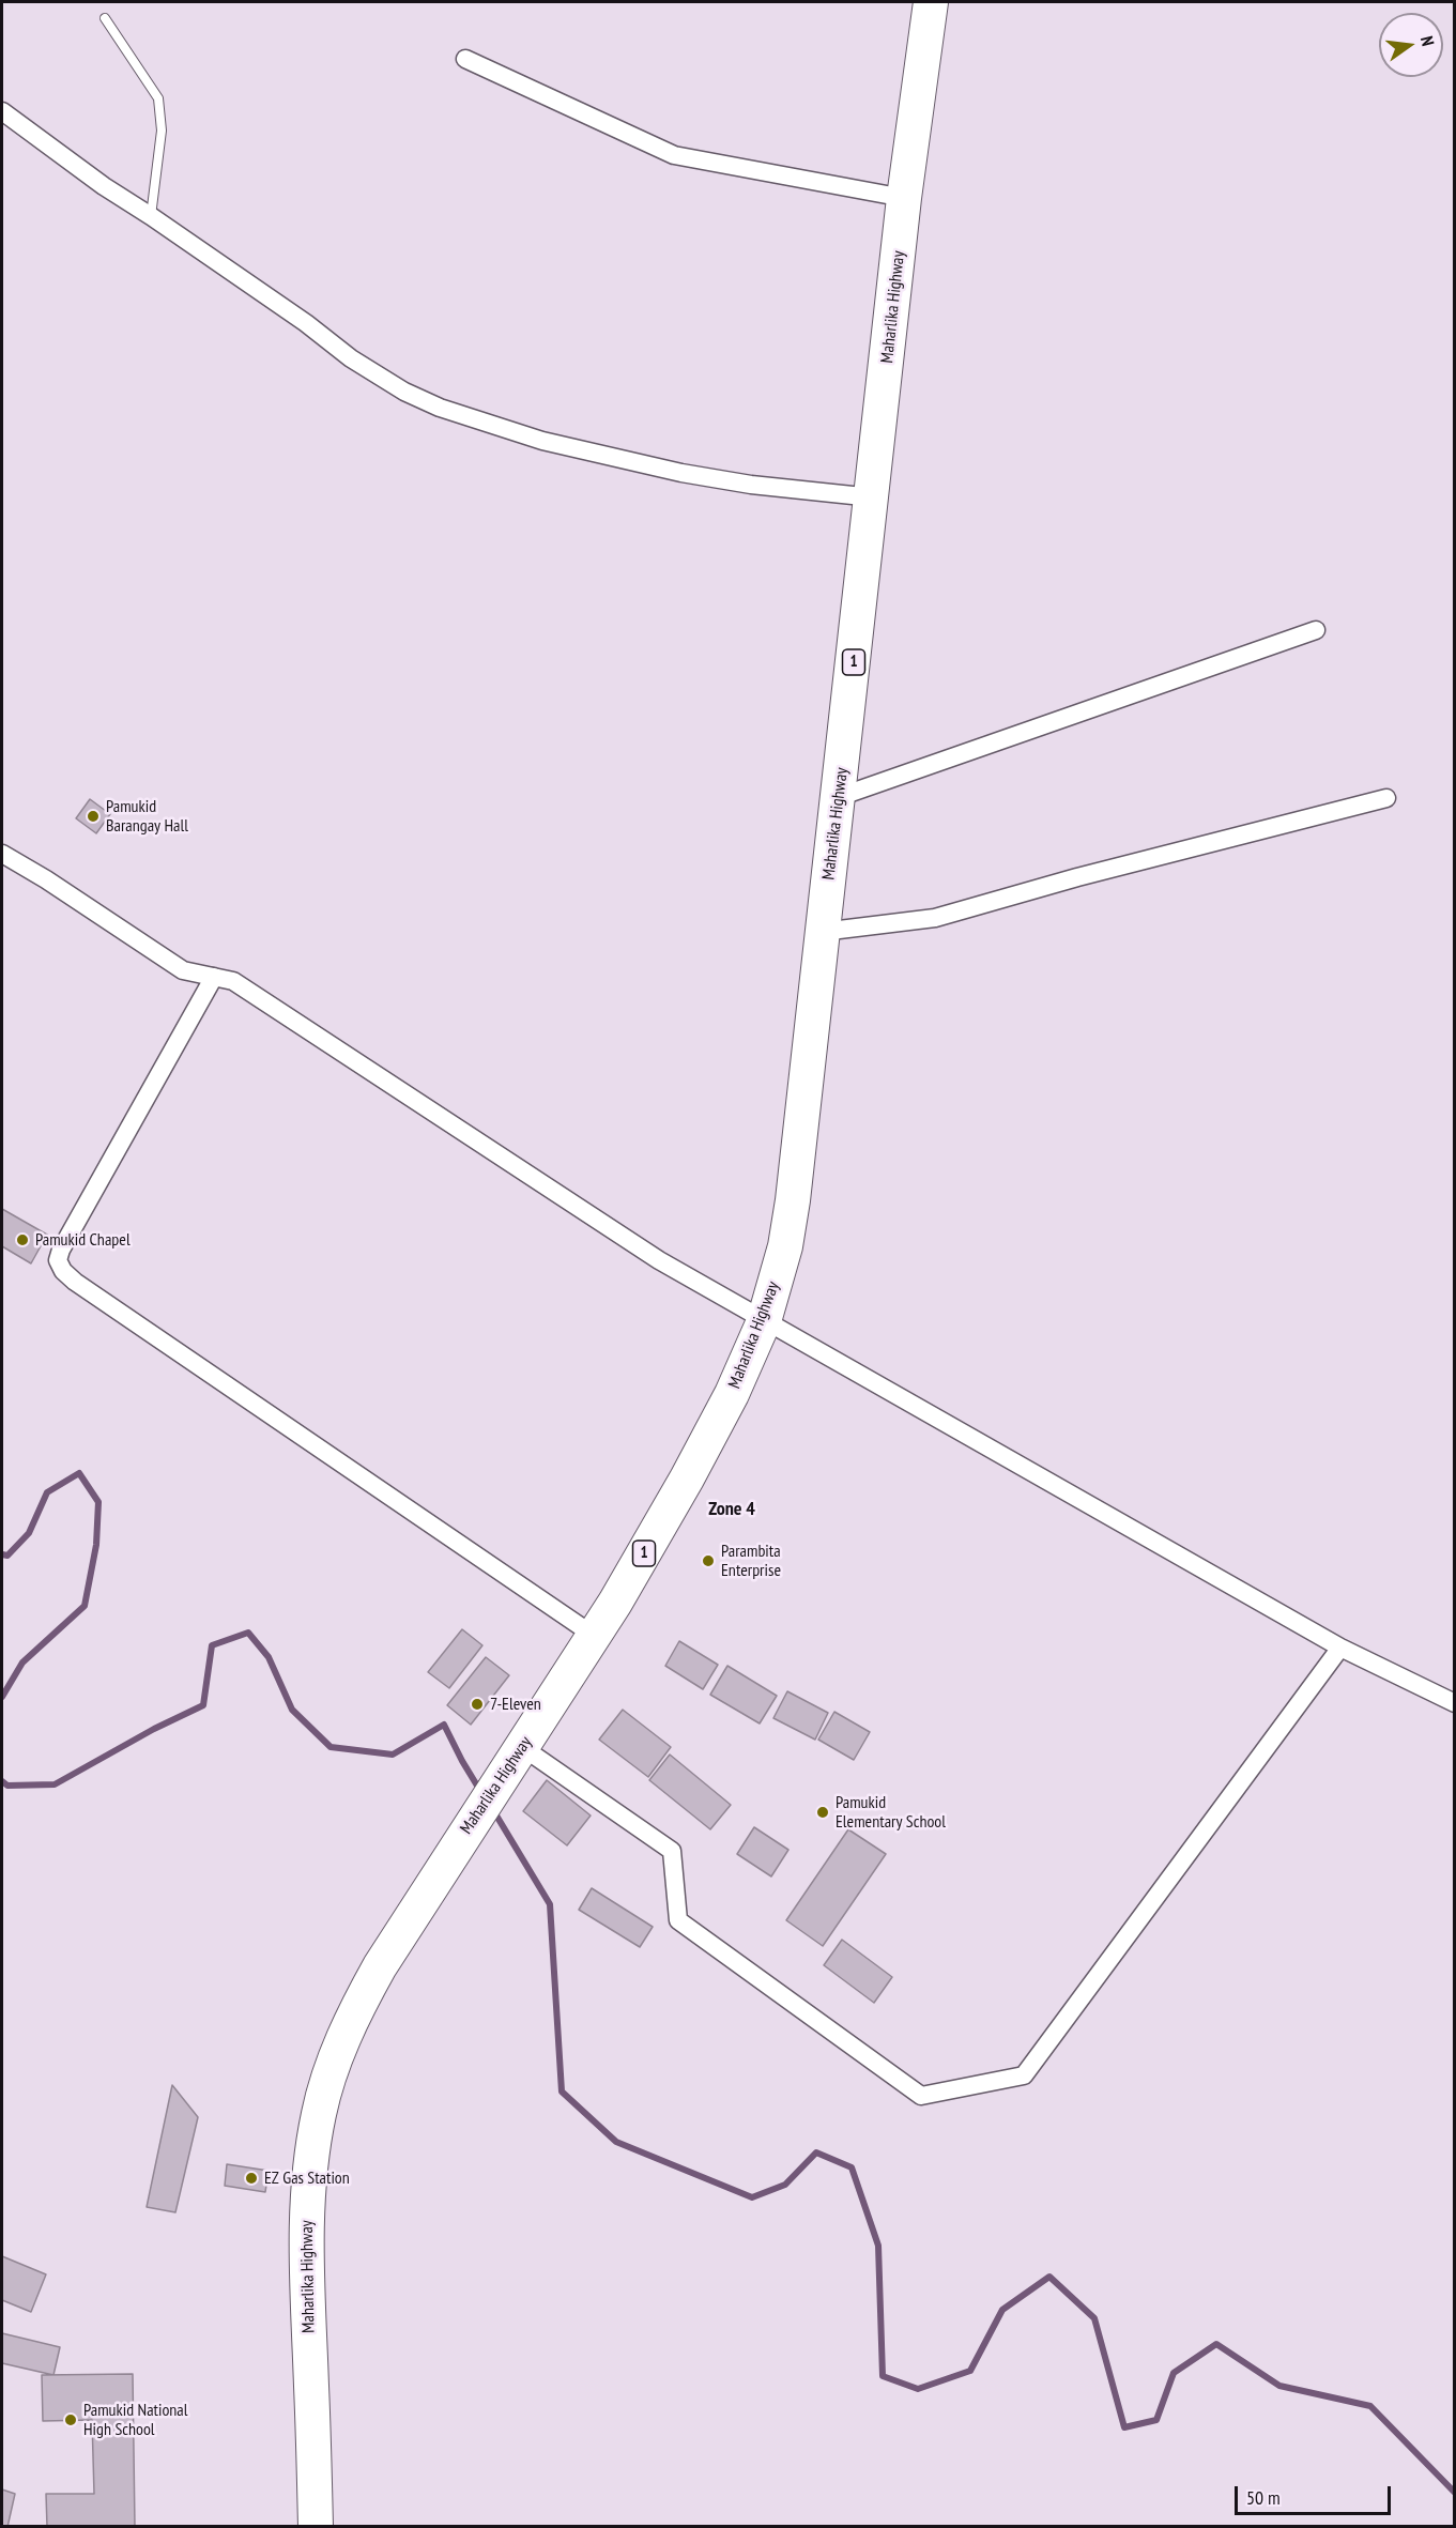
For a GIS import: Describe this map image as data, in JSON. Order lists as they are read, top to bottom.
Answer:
{
  "streets": {
    "highway": ["Maharlika Highway", "1"]
  },
  "districts": ["Zone 4"],
  "places": [
    "Pamukid Barangay Hall",
    "Pamukid Chapel",
    "Parambita Enterprise",
    "7-Eleven",
    "Pamukid Elementary School",
    "EZ Gas Station",
    "Pamukid National High School"
  ],
  "scale_bar": "50 m",
  "north": "right"
}
